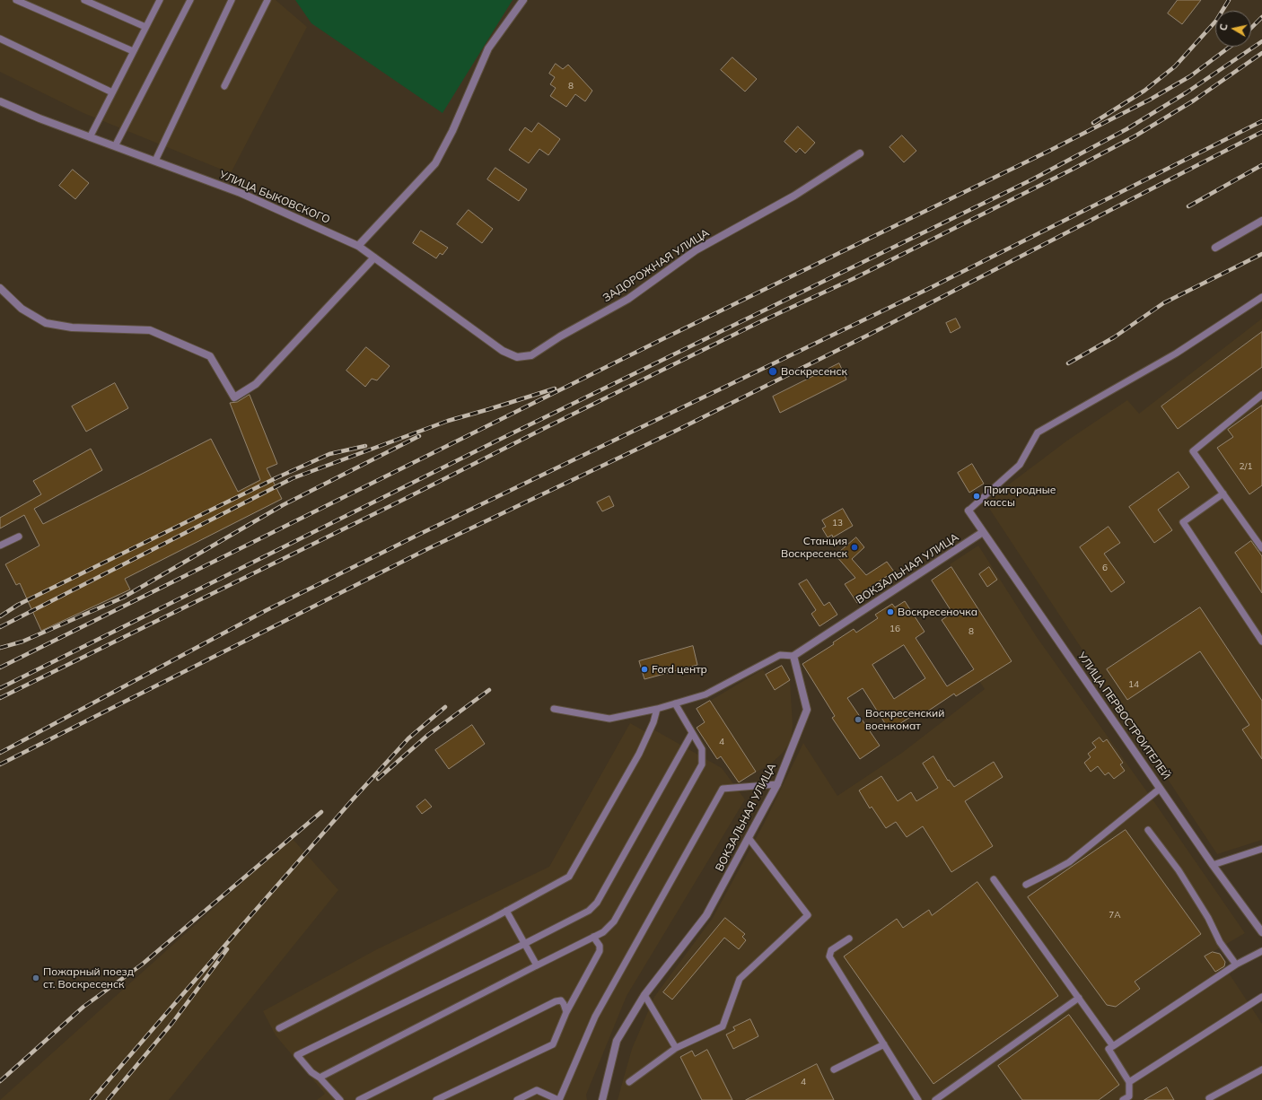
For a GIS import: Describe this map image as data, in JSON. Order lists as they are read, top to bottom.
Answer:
{
  "streets": {
    "street": [
      "УЛИЦА БЫКОВСКОГО",
      "ЗАДОРОЖНАЯ УЛИЦА",
      "ВОКЗАЛЬНАЯ УЛИЦА",
      "УЛИЦА ПЕРВОСТРОИТЕЛЕЙ"
    ]
  },
  "crossings": [
    ["УЛИЦА БЫКОВСКОГО", "ЗАДОРОЖНАЯ УЛИЦА"],
    ["ВОКЗАЛЬНАЯ УЛИЦА", "УЛИЦА ПЕРВОСТРОИТЕЛЕЙ"]
  ],
  "places": [
    "Воскресенск",
    "Пригородные кассы",
    "Станция Воскресенск",
    "Воскресеночка",
    "Ford центр",
    "Воскресенский военкомат",
    "Пожарный поезд ст. Воскресенск"
  ],
  "house_numbers": [
    "8",
    "2/1",
    "13",
    "6",
    "16",
    "8",
    "14",
    "4",
    "7А",
    "4"
  ],
  "north": "left"
}
